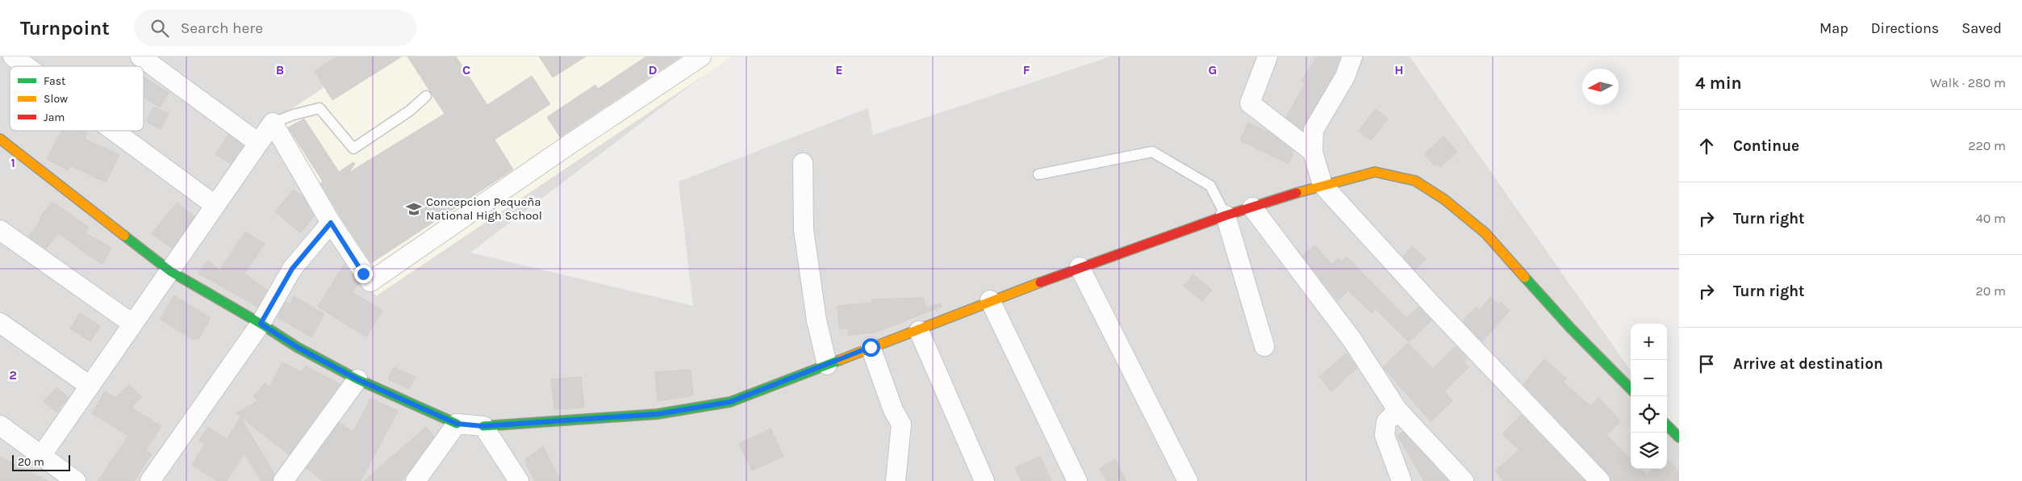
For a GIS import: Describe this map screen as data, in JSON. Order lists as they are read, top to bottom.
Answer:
{
  "places": {
    "school or university": ["Concepcion Pequeña National High School"]
  },
  "legend": ["Fast", "Slow", "Jam"],
  "scale_bar": "20 m",
  "north": "left",
  "page": {
    "header": "Turnpoint",
    "search": "Search here",
    "nav": ["Map", "Directions", "Saved"],
    "heading": ["4 min", "Walk · 280 m"],
    "list": [
      ["Continue", "220 m"],
      ["Turn right", "40 m"],
      ["Turn right", "20 m"],
      "Arrive at destination"
    ],
    "map_buttons": ["+", "−"],
    "scale": "20 m"
  },
  "grid": {
    "columns": [
      "B",
      "C",
      "D",
      "E",
      "F",
      "G",
      "H"
    ],
    "rows": ["1", "2"]
  }
}
